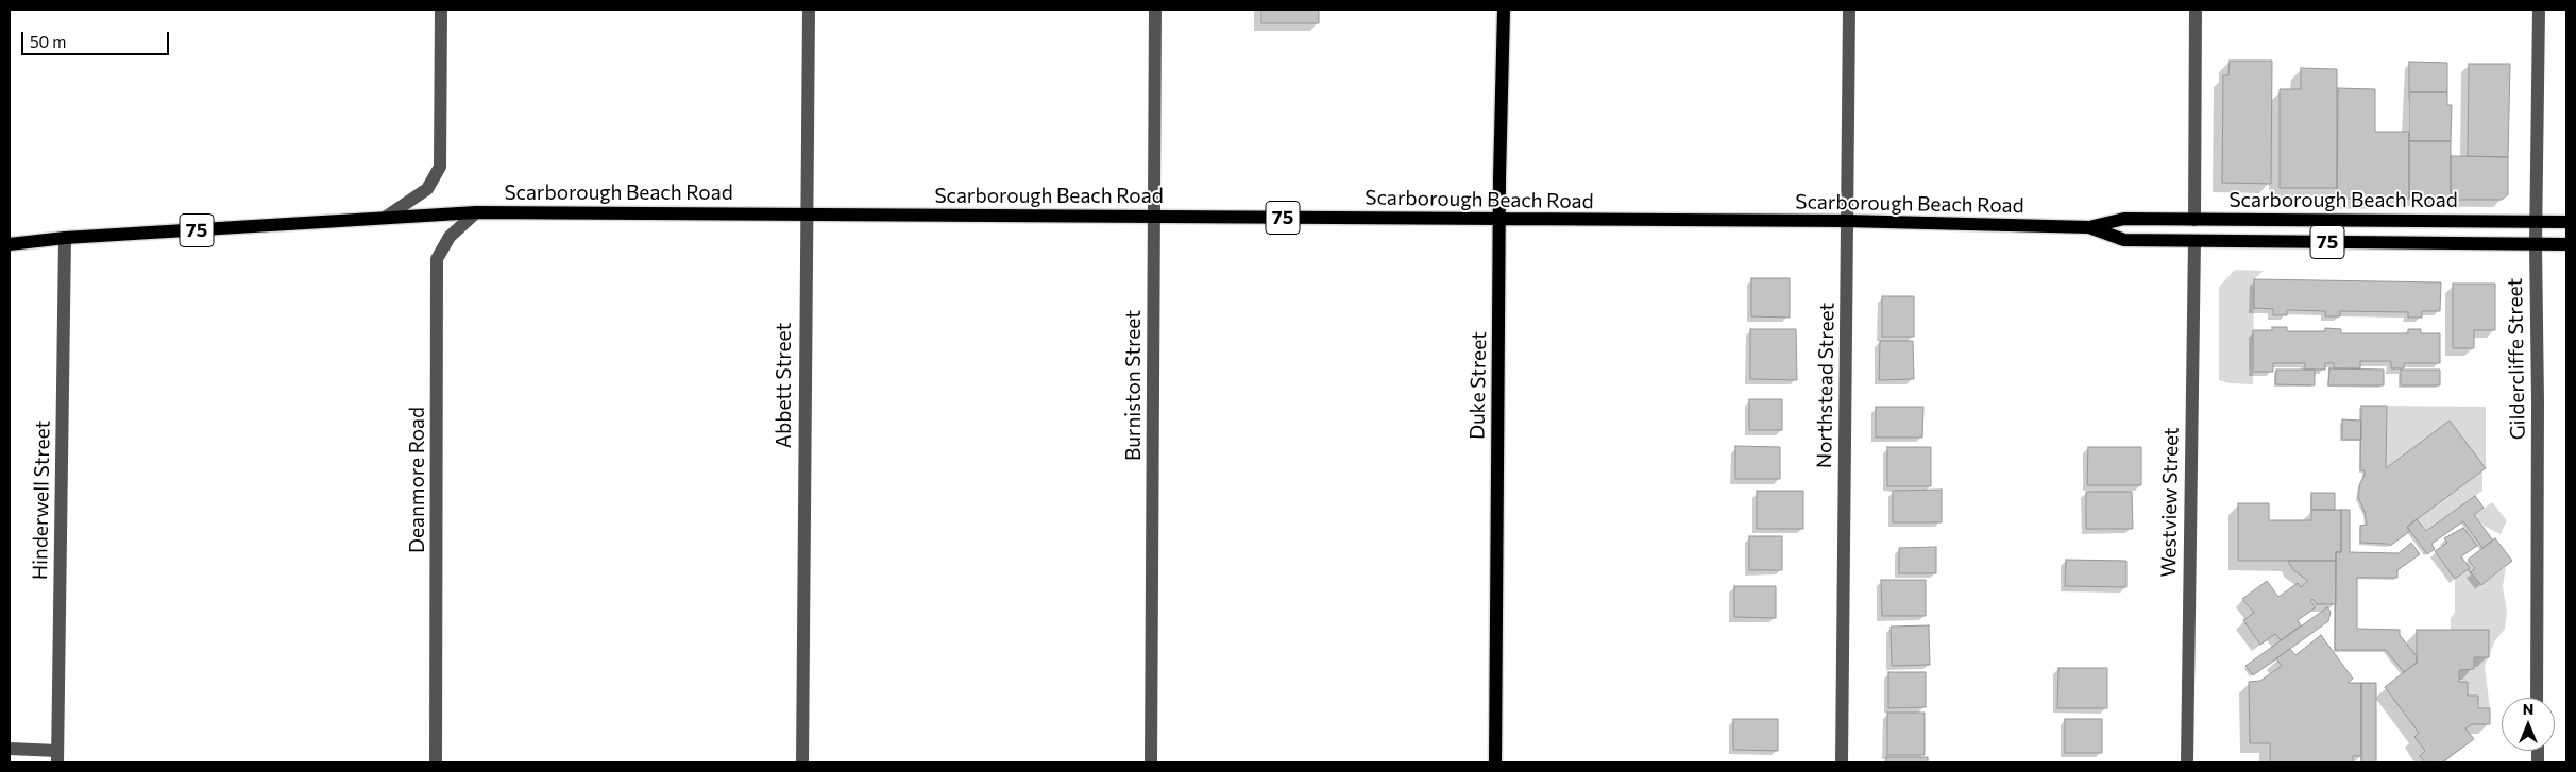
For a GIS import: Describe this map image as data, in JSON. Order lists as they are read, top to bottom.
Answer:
{
  "streets": {
    "main road": ["Scarborough Beach Road", "75", "Duke Street"],
    "street": [
      "Gildercliffe Street",
      "Abbett Street",
      "Burniston Street",
      "Northstead Street",
      "Deanmore Road",
      "Hinderwell Street",
      "Westview Street"
    ]
  },
  "crossings": [
    ["Scarborough Beach Road", "Gildercliffe Street"],
    ["Scarborough Beach Road", "Abbett Street"],
    ["Scarborough Beach Road", "Burniston Street"],
    ["Scarborough Beach Road", "Duke Street"],
    ["Scarborough Beach Road", "Northstead Street"],
    ["Scarborough Beach Road", "Deanmore Road"],
    ["Scarborough Beach Road", "Hinderwell Street"],
    ["Scarborough Beach Road", "Westview Street"]
  ],
  "scale_bar": "50 m",
  "north": "top"
}
